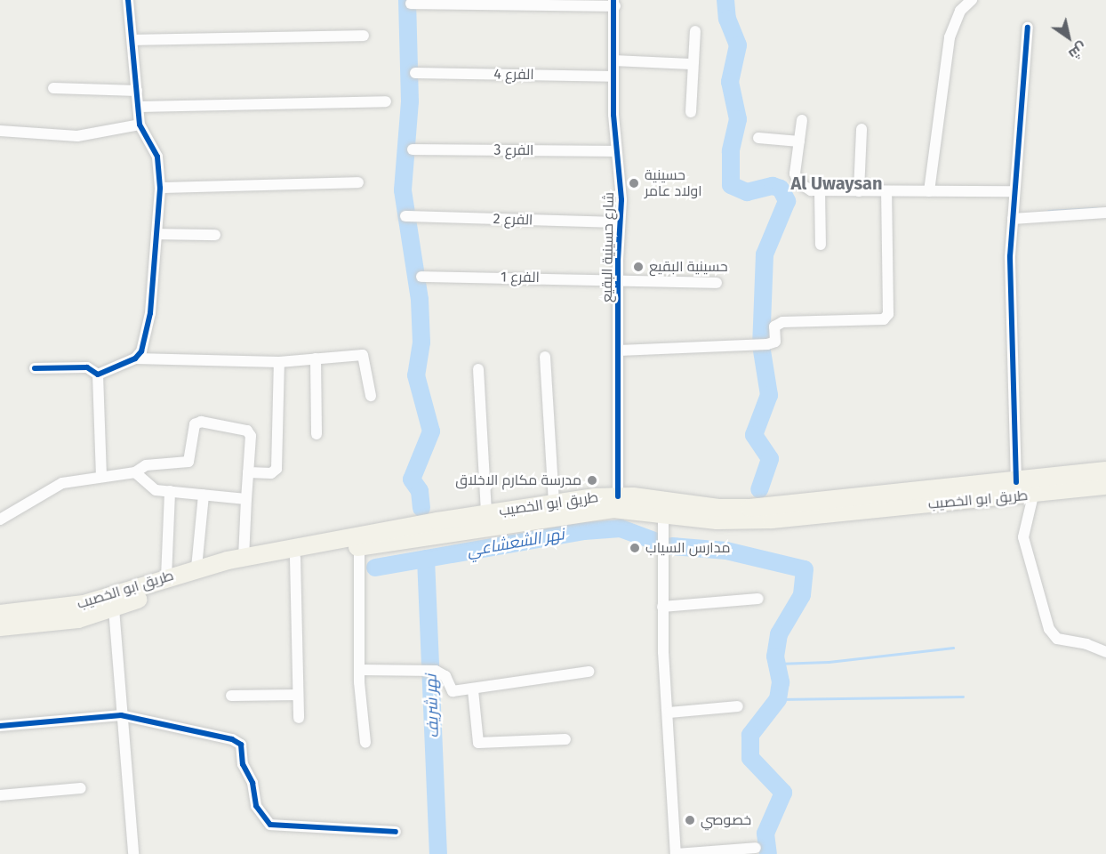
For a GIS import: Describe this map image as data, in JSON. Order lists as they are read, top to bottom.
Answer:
{
  "streets": {
    "main road": ["طريق ابو الخصيب"],
    "street": [
      "الفرع 4",
      "الفرع 3",
      "الفرع 2",
      "شارع حسينية البقيع",
      "الفرع 1"
    ]
  },
  "crossings": [
    ["الفرع 4", "شارع حسينية البقيع"],
    ["الفرع 3", "شارع حسينية البقيع"],
    ["الفرع 2", "شارع حسينية البقيع"],
    ["شارع حسينية البقيع", "الفرع 1"],
    ["شارع حسينية البقيع", "طريق ابو الخصيب"]
  ],
  "districts": ["Al Uwaysan"],
  "water": ["نهر الشعشاعي", "نهر شريف"],
  "places": [
    "حسينية اولاد عامر",
    "حسينية البقيع",
    "مدرسة مكارم الاخلاق",
    "مدارس السياب",
    "خصوصي"
  ],
  "north": "bottom right"
}
